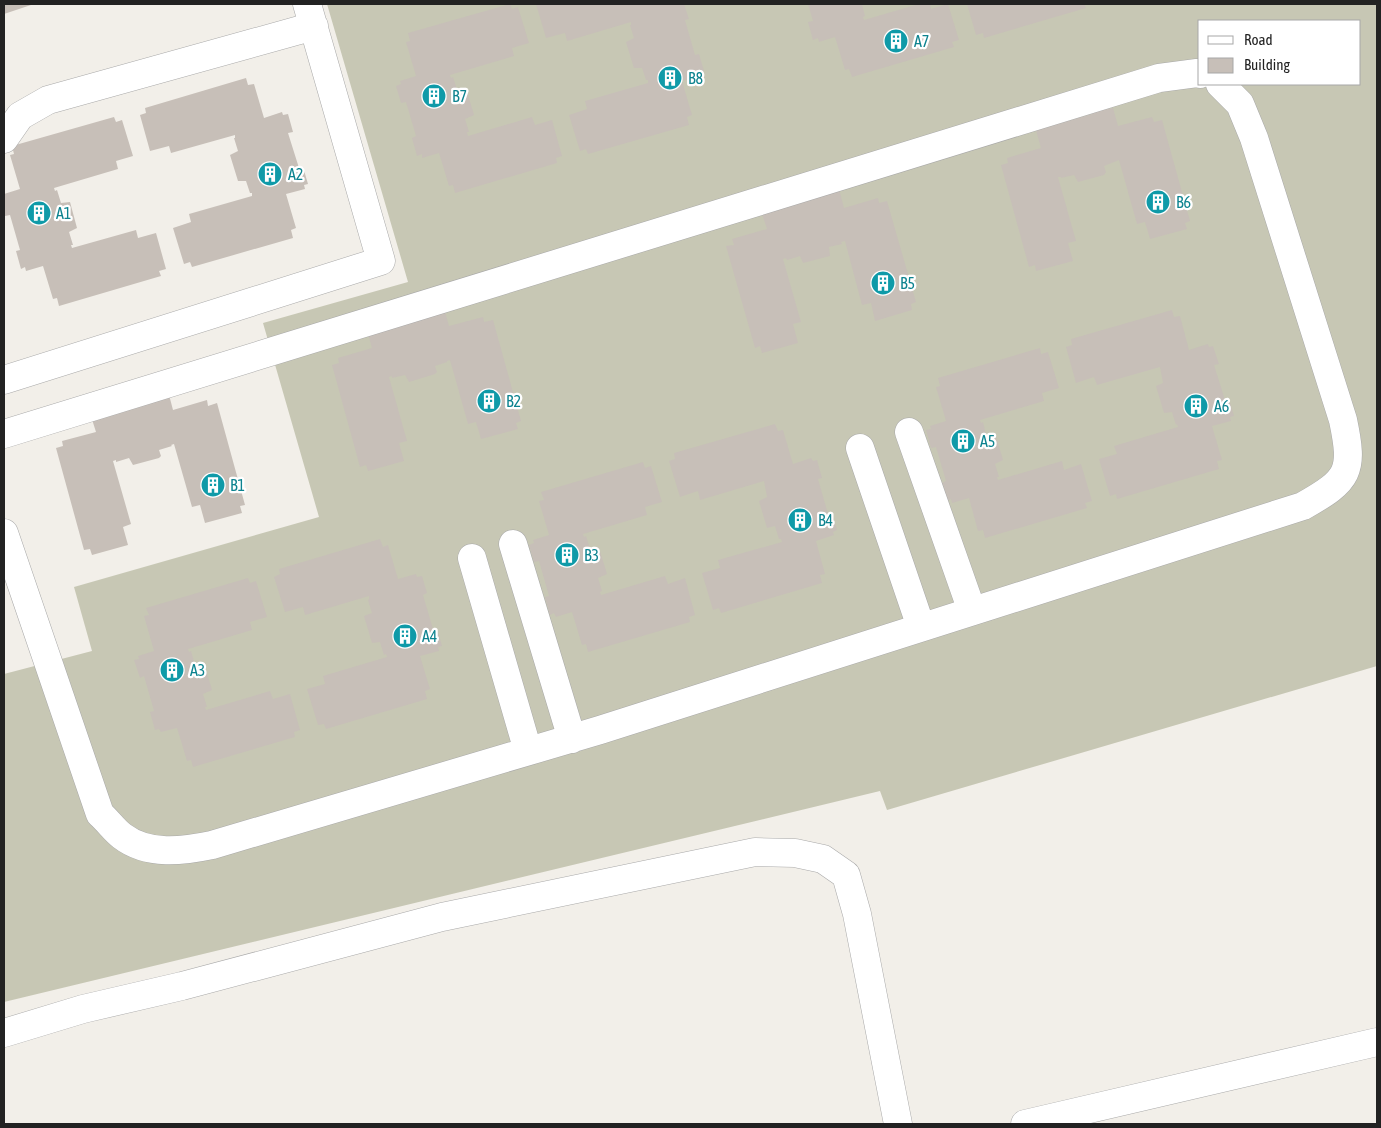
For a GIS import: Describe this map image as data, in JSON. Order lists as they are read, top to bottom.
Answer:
{
  "places": {
    "building": [
      "A7",
      "B8",
      "B7",
      "A2",
      "B6",
      "A1",
      "B5",
      "B2",
      "A6",
      "A5",
      "B1",
      "B4",
      "B3",
      "A4",
      "A3"
    ]
  },
  "legend": ["Road", "Building"]
}
